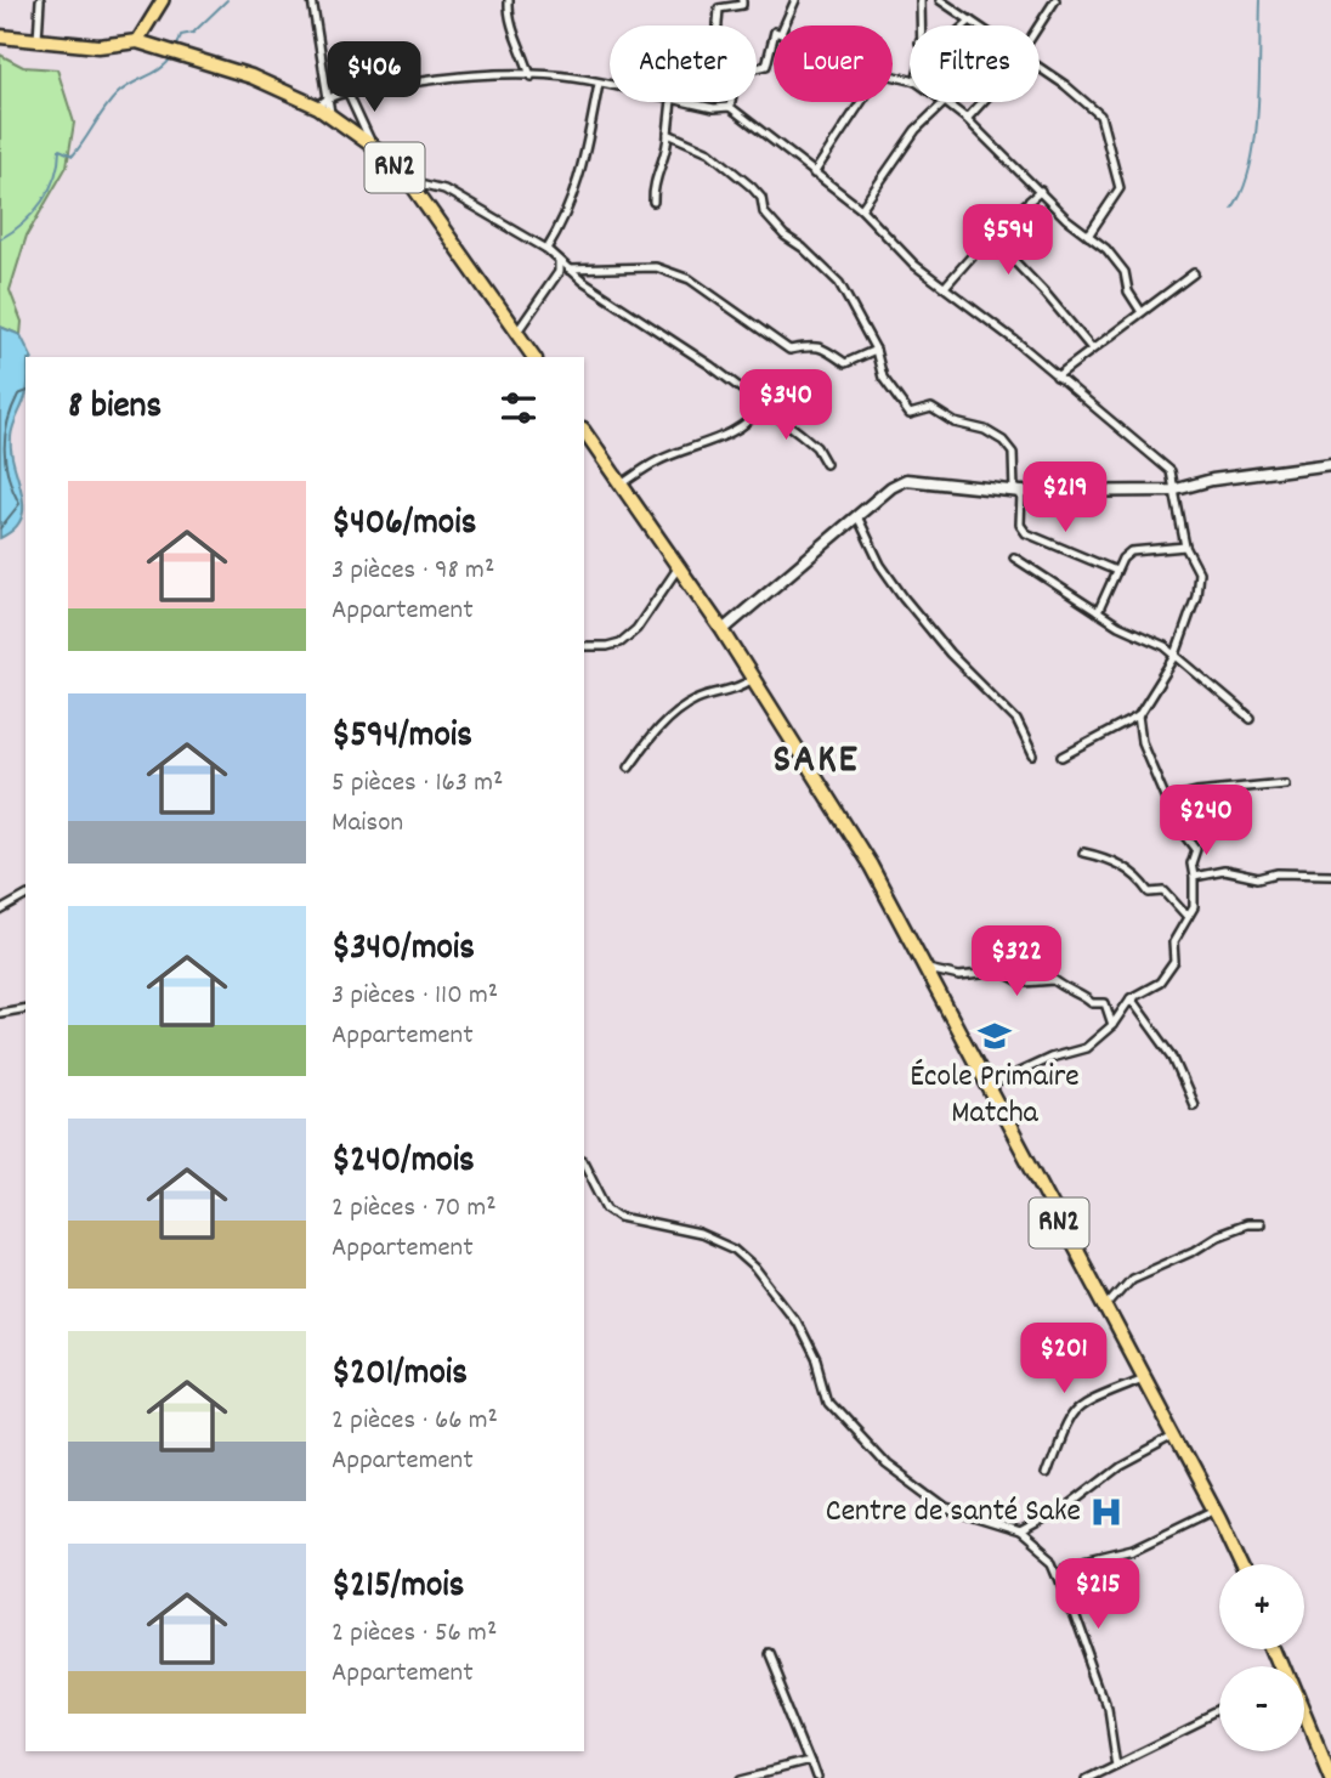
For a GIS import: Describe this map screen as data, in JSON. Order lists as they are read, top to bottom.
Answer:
{
  "streets": {
    "highway": ["RN2"]
  },
  "districts": ["SAKE"],
  "places": {
    "school or university": ["École Primaire Matcha"],
    "hospital": ["Centre de santé Sake"]
  },
  "page": {
    "chip": ["Acheter", "Louer", "Filtres"],
    "price": [
      "$406",
      "$594",
      "$340",
      "$219",
      "$240",
      "$322",
      "$201",
      "$215"
    ],
    "heading": "8 biens",
    "list": [
      {
        "name": "$406/mois",
        "note": "3 pièces · 98 m² · Appartement"
      },
      {
        "name": "$594/mois",
        "note": "5 pièces · 163 m² · Maison"
      },
      {
        "name": "$340/mois",
        "note": "3 pièces · 110 m² · Appartement"
      },
      {
        "name": "$240/mois",
        "note": "2 pièces · 70 m² · Appartement"
      },
      {
        "name": "$201/mois",
        "note": "2 pièces · 66 m² · Appartement"
      },
      {
        "name": "$215/mois",
        "note": "2 pièces · 56 m² · Appartement"
      }
    ],
    "map_buttons": ["+", "−"]
  }
}
